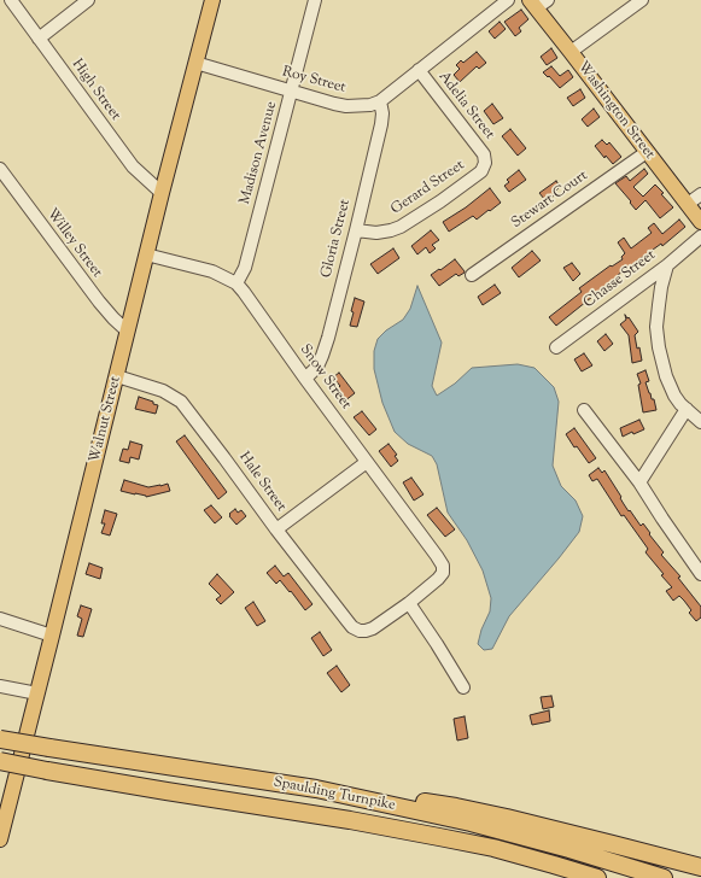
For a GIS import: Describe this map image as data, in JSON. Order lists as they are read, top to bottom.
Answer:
{
  "streets": {
    "highway": ["Spaulding Turnpike"],
    "main road": ["Washington Street", "Walnut Street"],
    "street": [
      "Roy Street",
      "High Street",
      "Adelia Street",
      "Madison Avenue",
      "Gerard Street",
      "Stewart Court",
      "Gloria Street",
      "Willey Street",
      "Chasse Street",
      "Snow Street",
      "Hale Street"
    ]
  },
  "crossings": [
    ["Roy Street", "Adelia Street"],
    ["Roy Street", "Madison Avenue"],
    ["Roy Street", "Gloria Street"],
    ["Roy Street", "Walnut Street"],
    ["High Street", "Walnut Street"],
    ["Adelia Street", "Gerard Street"],
    ["Washington Street", "Stewart Court"],
    ["Madison Avenue", "Snow Street"],
    ["Gerard Street", "Gloria Street"],
    ["Gloria Street", "Snow Street"],
    ["Willey Street", "Walnut Street"],
    ["Snow Street", "Walnut Street"],
    ["Snow Street", "Hale Street"],
    ["Walnut Street", "Hale Street"]
  ]
}
